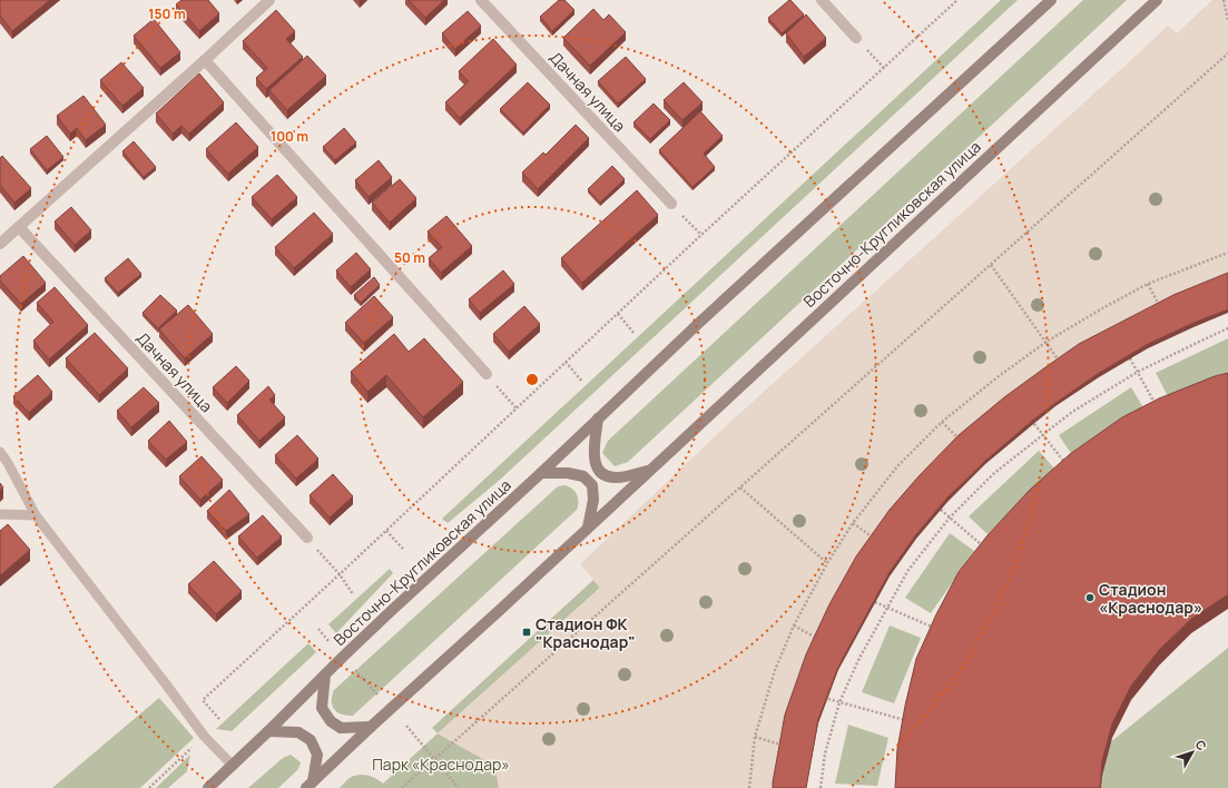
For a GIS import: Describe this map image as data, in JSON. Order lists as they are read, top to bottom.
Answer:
{
  "streets": {
    "main road": ["Восточно-Кругликовская улица"],
    "street": ["Дачная улица"]
  },
  "parks": ["Парк «Краснодар»"],
  "places": {
    "other": ["Стадион «Краснодар»"],
    "transit": ["Стадион ФК \"Краснодар\""]
  },
  "north": "top right",
  "rings": ["150 m", "100 m", "50 m"]
}
